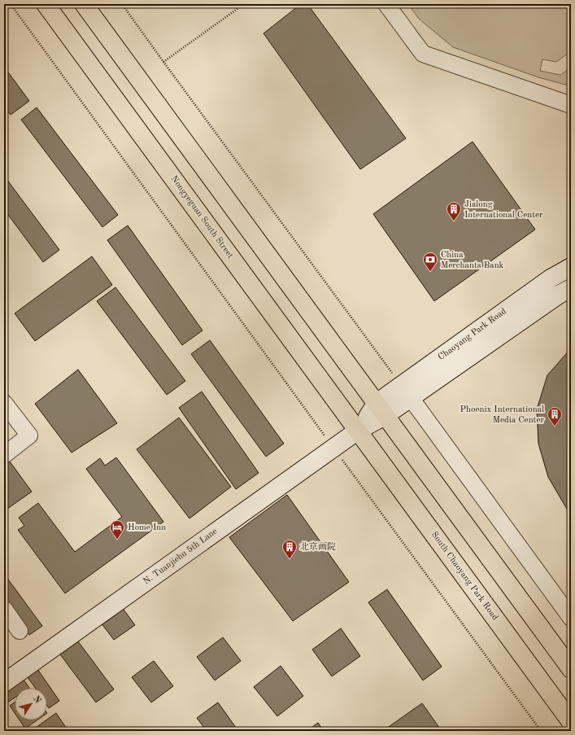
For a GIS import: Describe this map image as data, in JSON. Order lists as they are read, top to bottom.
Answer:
{
  "streets": {
    "main road": [
      "Nongyeguan South Street",
      "Chaoyang Park Road",
      "N. Tuanjiehu 5th Lane",
      "South Chaoyang Park Road"
    ]
  },
  "crossings": [
    ["Nongyeguan South Street", "Chaoyang Park Road"],
    ["Nongyeguan South Street", "N. Tuanjiehu 5th Lane"],
    ["Nongyeguan South Street", "South Chaoyang Park Road"],
    ["Chaoyang Park Road", "N. Tuanjiehu 5th Lane"],
    ["Chaoyang Park Road", "South Chaoyang Park Road"],
    ["N. Tuanjiehu 5th Lane", "South Chaoyang Park Road"]
  ],
  "places": {
    "building": ["Jialong International Center", "Phoenix International Media Center", "北京画院"],
    "bank": ["China Merchants Bank"],
    "hotel": ["Home Inn"]
  },
  "north": "top right"
}
